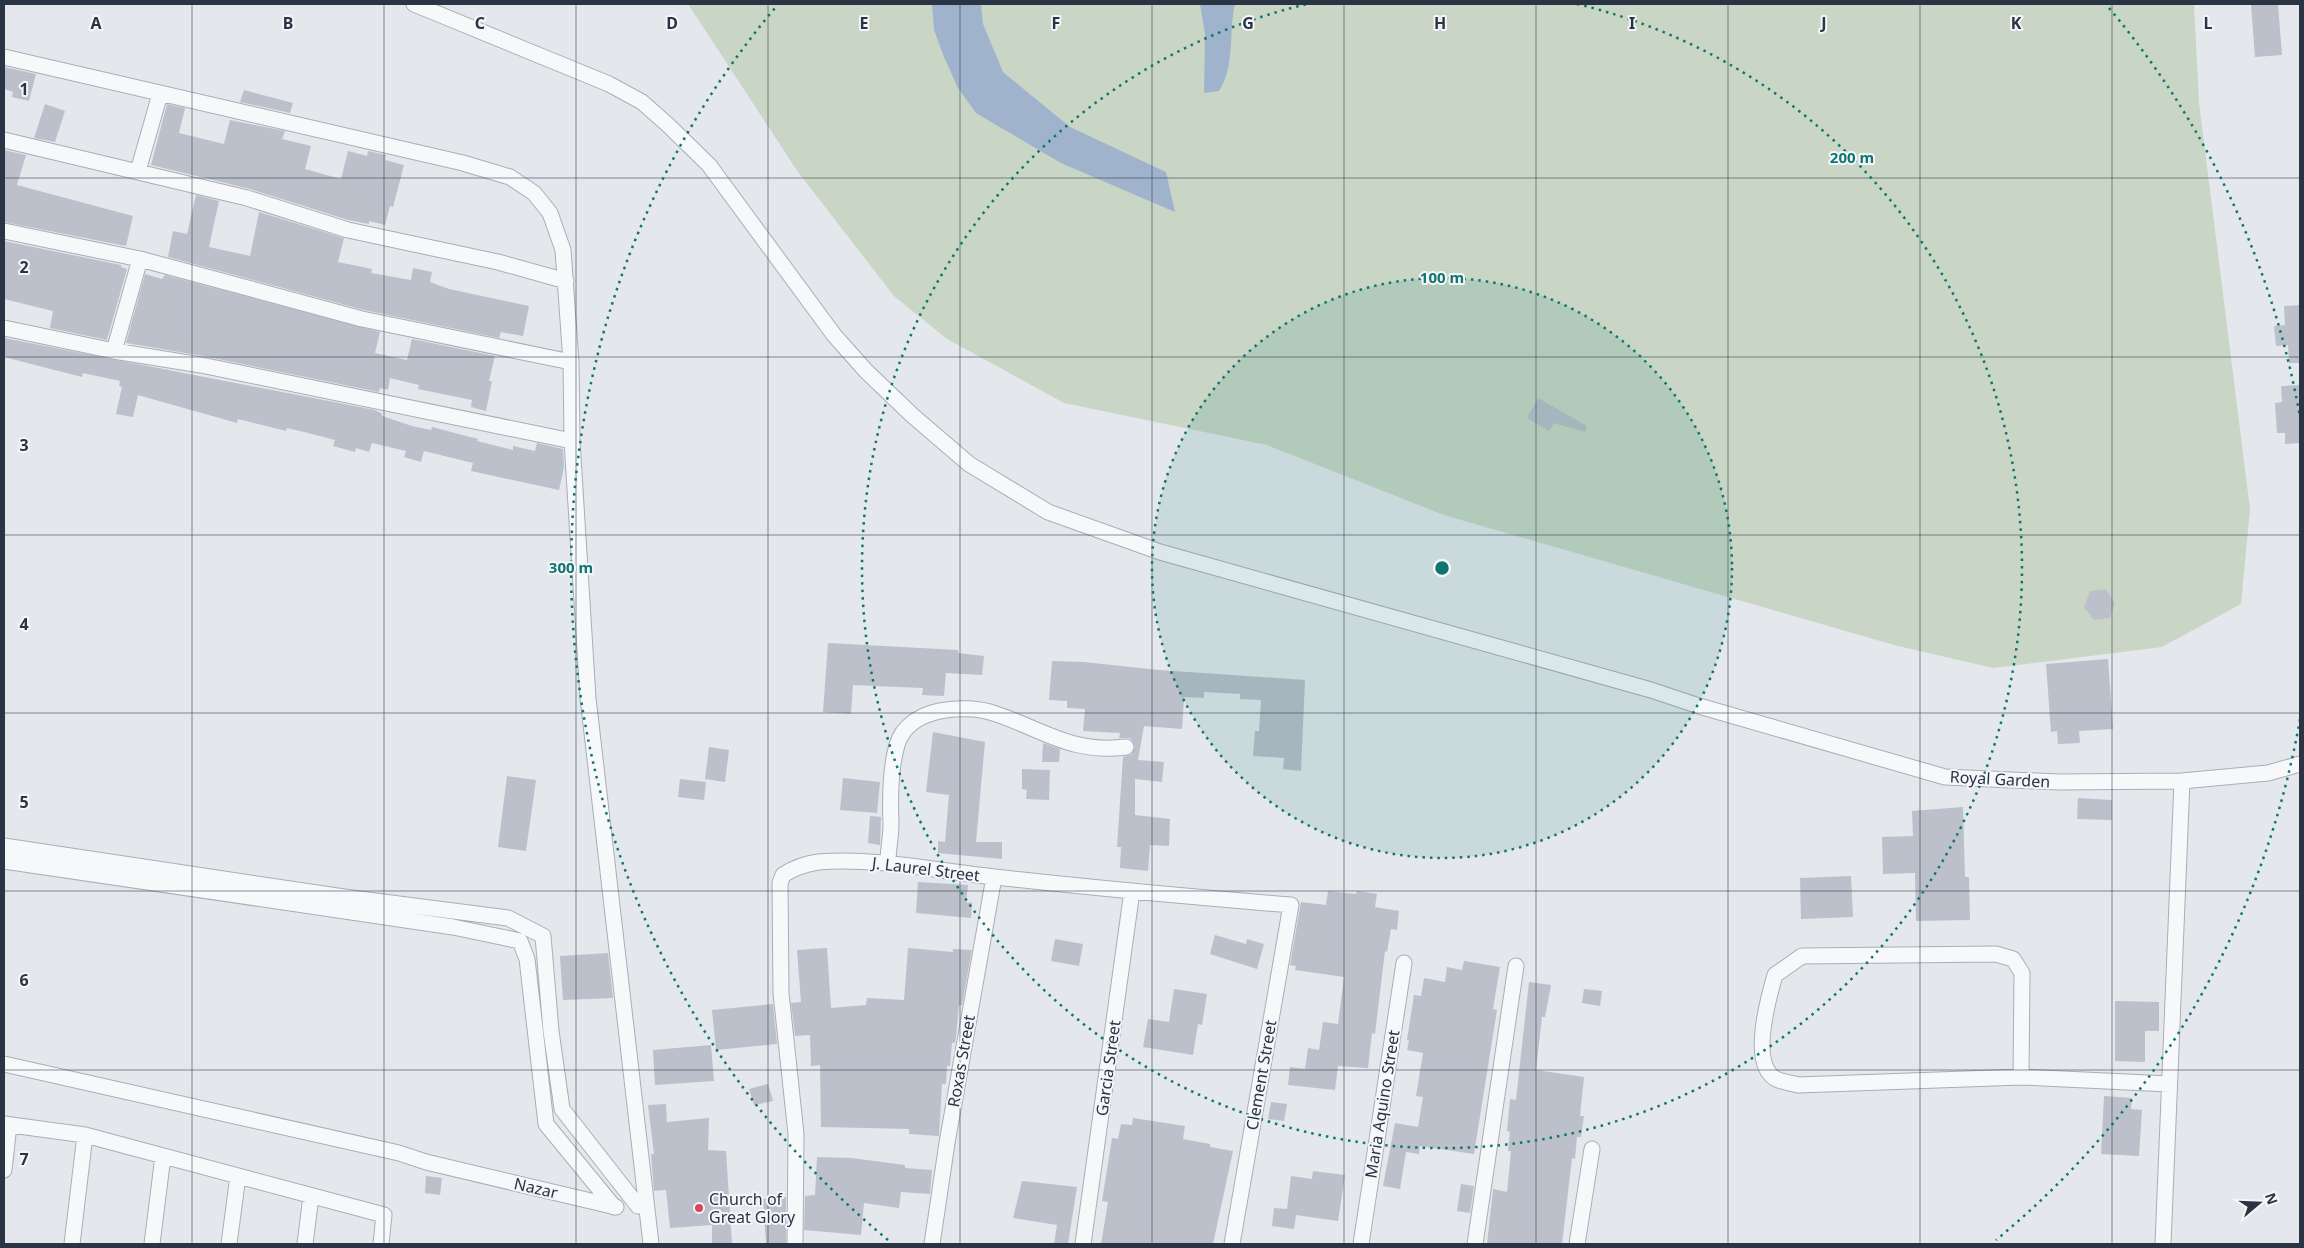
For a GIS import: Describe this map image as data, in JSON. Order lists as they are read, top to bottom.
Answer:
{
  "streets": {
    "street": [
      "Royal Garden",
      "J. Laurel Street",
      "Roxas Street",
      "Garcia Street",
      "Clement Street",
      "Maria Aquino Street",
      "Nazar"
    ]
  },
  "crossings": [
    ["J. Laurel Street", "Roxas Street"],
    ["J. Laurel Street", "Garcia Street"],
    ["J. Laurel Street", "Clement Street"]
  ],
  "places": ["Church of Great Glory"],
  "north": "right",
  "grid": {
    "columns": [
      "A",
      "B",
      "C",
      "D",
      "E",
      "F",
      "G",
      "H",
      "I",
      "J",
      "K",
      "L"
    ],
    "rows": [
      "1",
      "2",
      "3",
      "4",
      "5",
      "6",
      "7"
    ]
  },
  "rings": ["200 m", "100 m", "300 m"]
}
